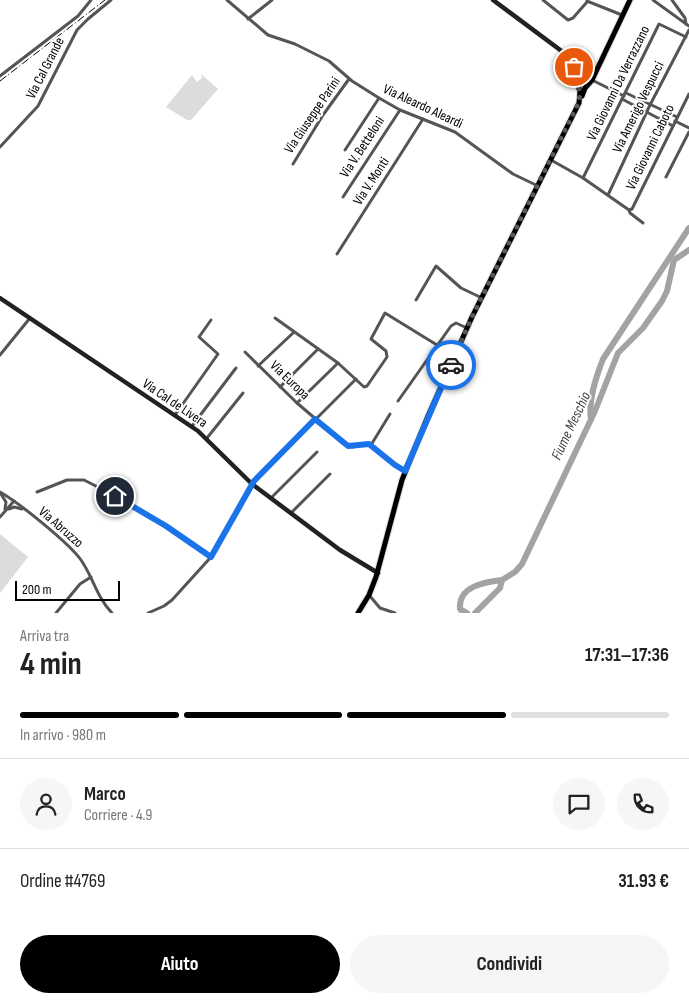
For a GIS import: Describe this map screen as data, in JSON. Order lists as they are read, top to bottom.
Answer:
{
  "streets": {
    "street": [
      "Via Cal Grande",
      "Via Giovanni Da Verrazzano",
      "Via Aleardo Aleardi",
      "Via Amerigo Vespucci",
      "Via Giuseppe Parini",
      "Via V. Betteloni",
      "Via Giovanni Caboto",
      "Via V. Monti",
      "Via Europa",
      "Via Cal de Livera",
      "Via Abruzzo"
    ]
  },
  "crossings": [
    ["Via Giovanni Da Verrazzano", "Via Amerigo Vespucci"],
    ["Via Aleardo Aleardi", "Via Giuseppe Parini"],
    ["Via Aleardo Aleardi", "Via V. Betteloni"],
    ["Via Aleardo Aleardi", "Via V. Monti"]
  ],
  "water": ["Fiume Meschio"],
  "scale_bar": "200 m",
  "page": {
    "scale": "200 m",
    "heading": ["4 min", "Arriva tra", "17:31–17:36"],
    "panel": [
      "Marco",
      "Corriere · 4.9",
      "Ordine #4769",
      "31.93 €"
    ],
    "bar": "In arrivo · 980 m",
    "buttons": ["Aiuto", "Condividi"]
  }
}
